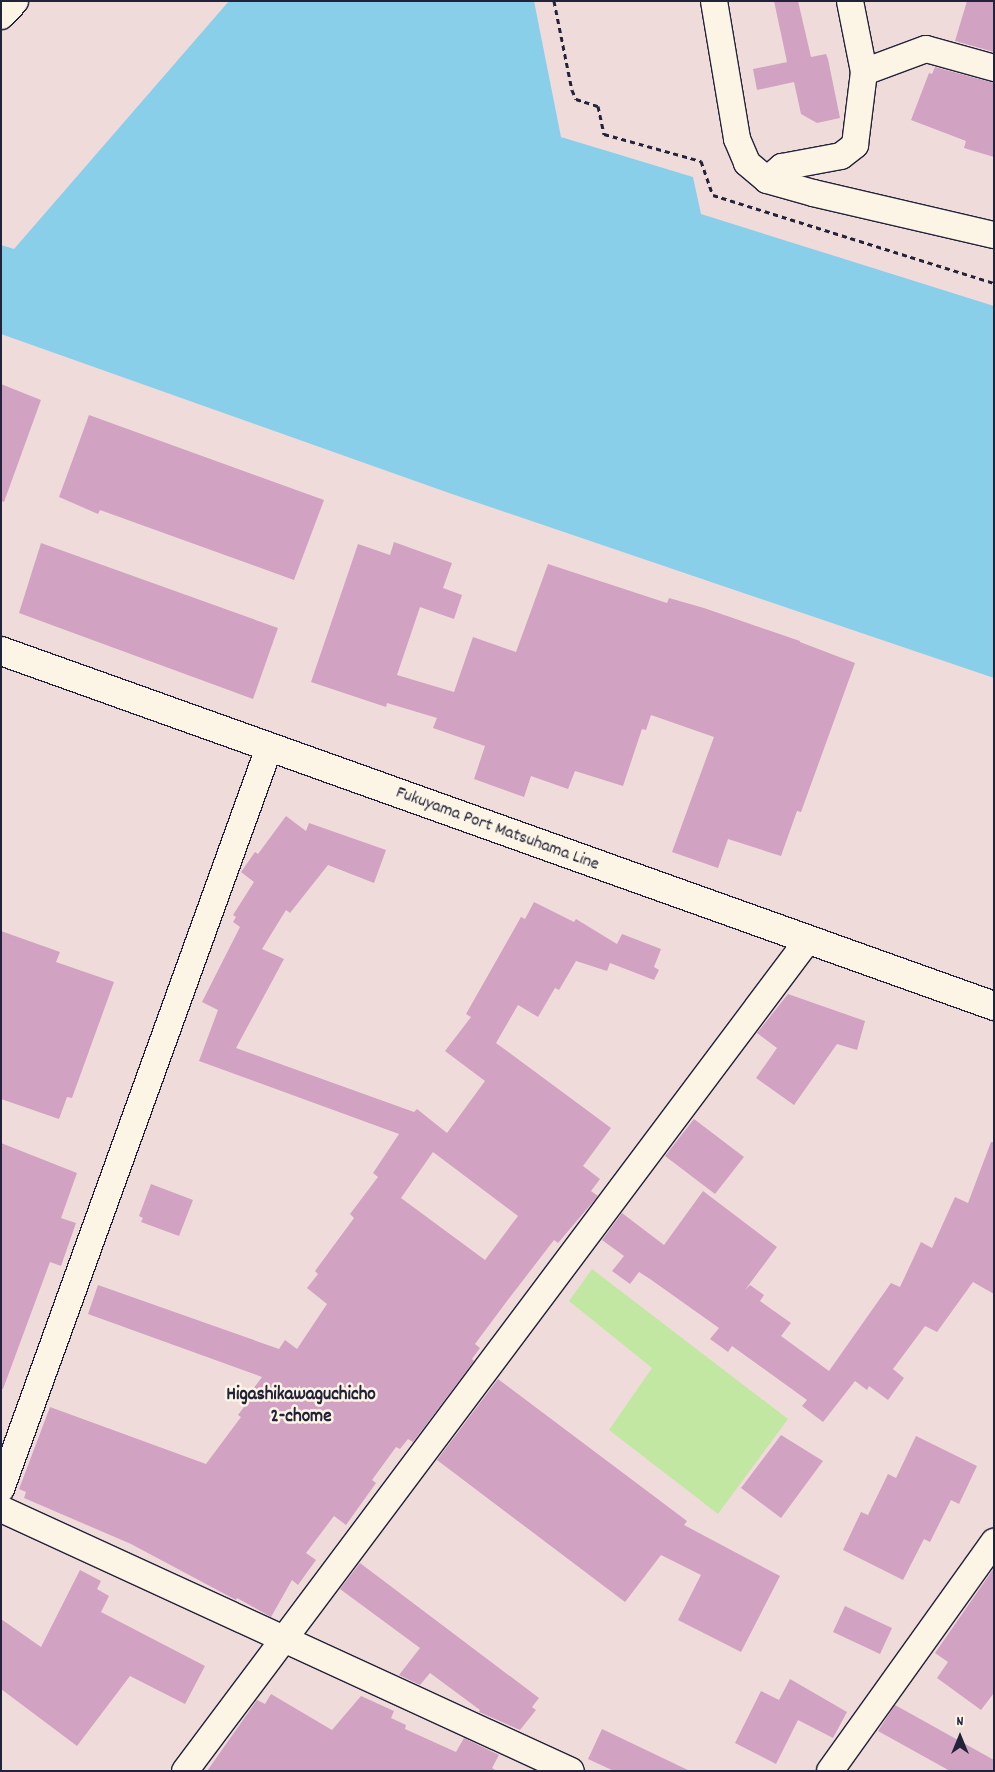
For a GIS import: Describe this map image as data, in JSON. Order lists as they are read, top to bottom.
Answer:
{
  "streets": {
    "main road": ["Fukuyama Port Matsuhama Line"]
  },
  "districts": ["Higashikawaguchicho 2-chome"],
  "north": "top"
}
